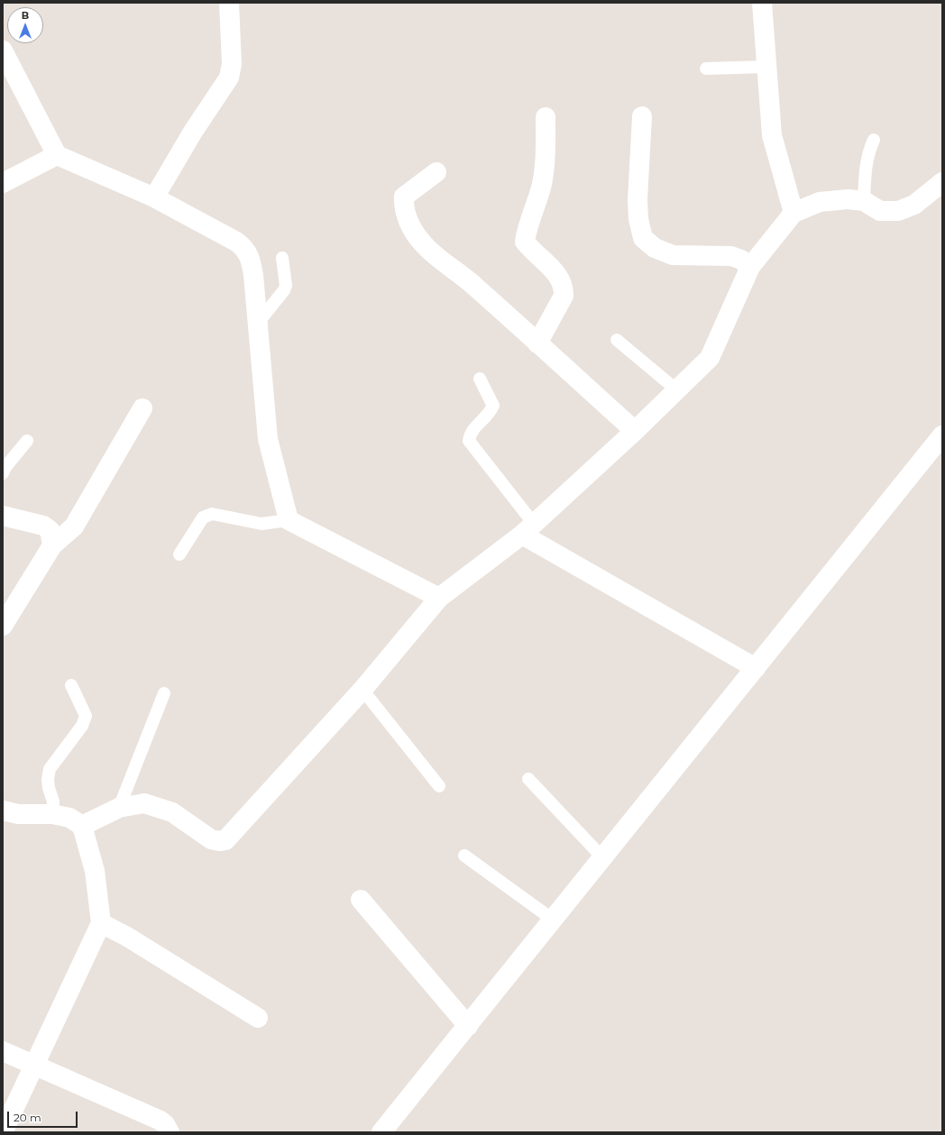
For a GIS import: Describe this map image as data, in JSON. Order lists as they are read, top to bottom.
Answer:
{
  "scale_bar": "20 m",
  "north": "top"
}
